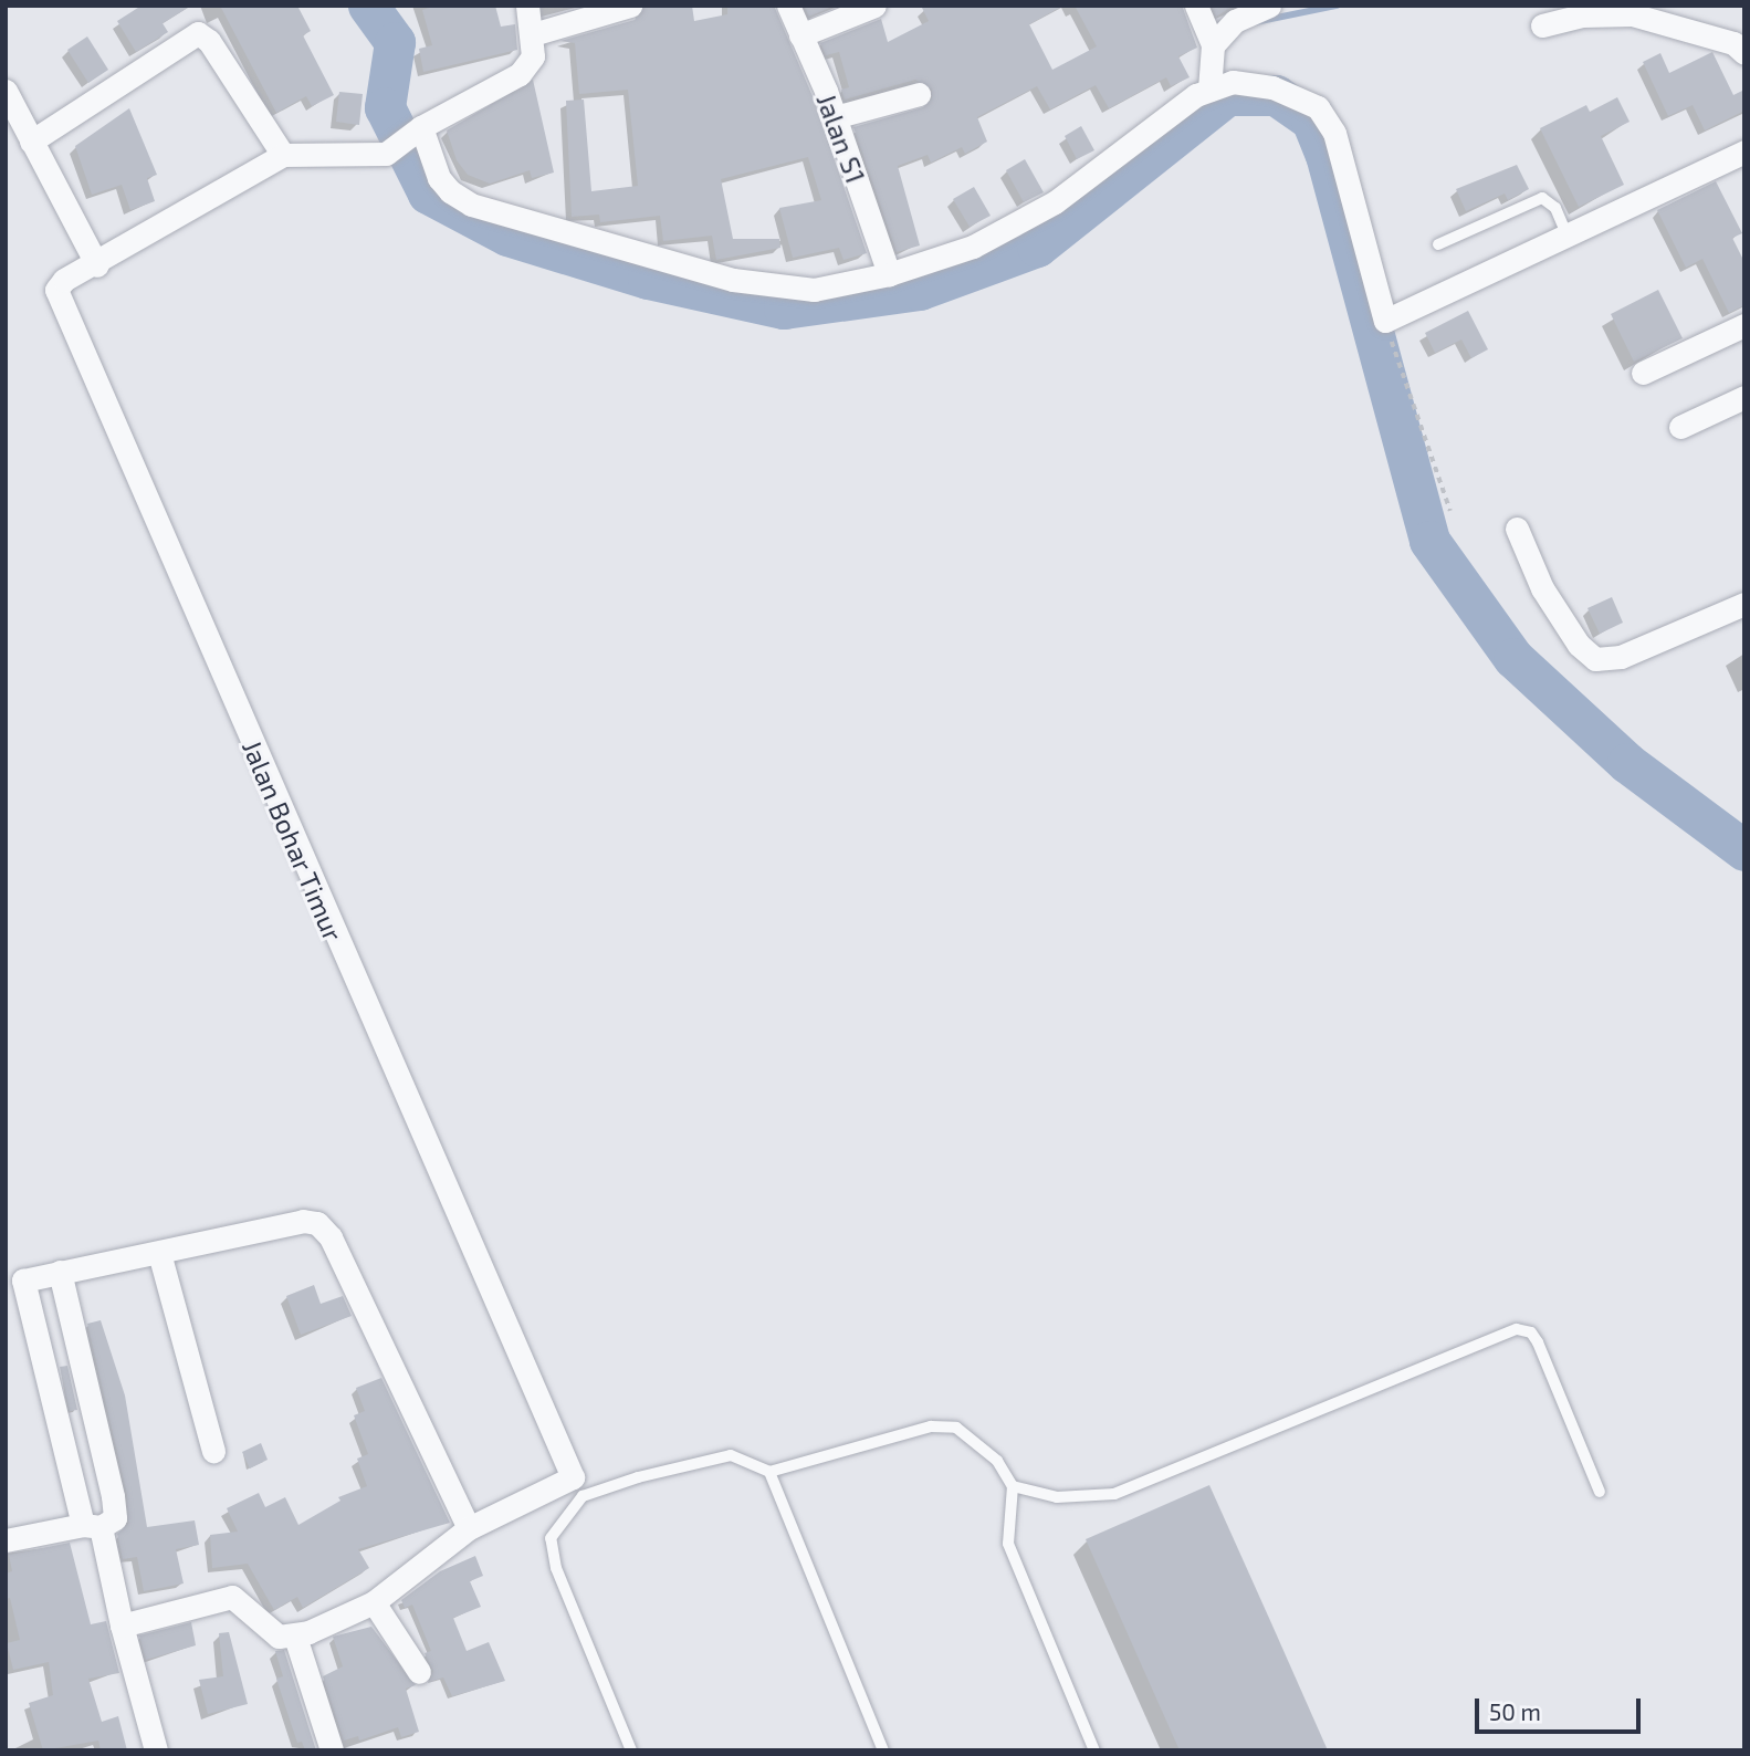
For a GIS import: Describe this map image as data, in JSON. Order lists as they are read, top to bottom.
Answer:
{
  "streets": {
    "street": ["Jalan S1", "Jalan Bohar Timur"]
  },
  "scale_bar": "50 m"
}
